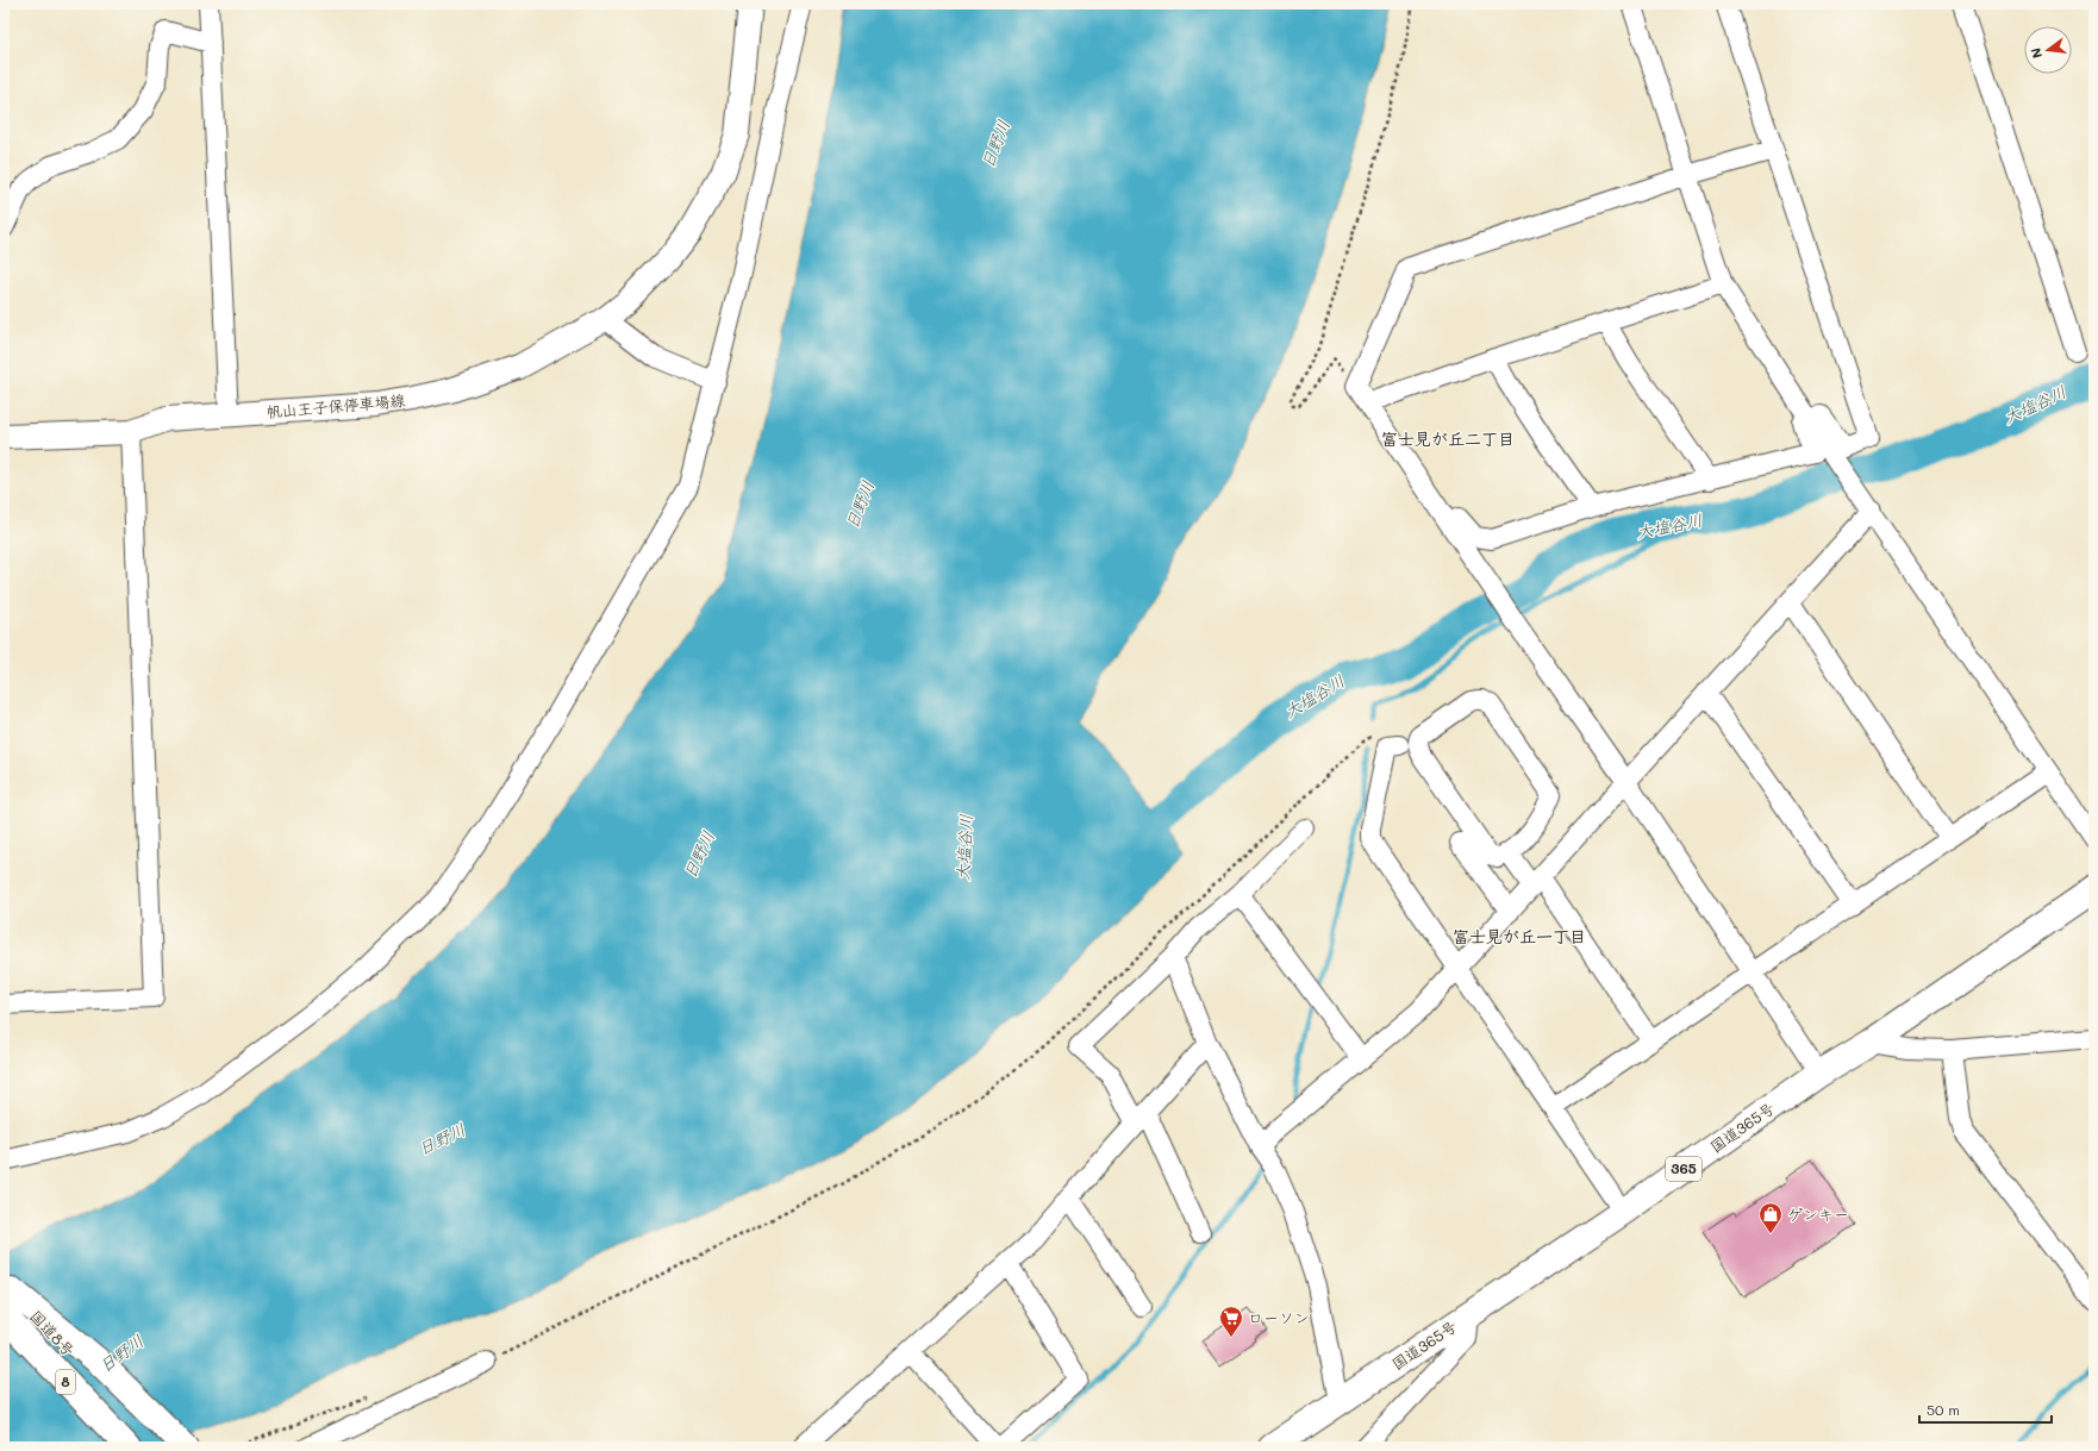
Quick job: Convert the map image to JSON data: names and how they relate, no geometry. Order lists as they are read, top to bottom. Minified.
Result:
{"streets":{"highway":["国道365号","365","国道8号","8"],"main road":["帆山王子保停車場線"]},"crossings":[["国道8号","8"]],"districts":["富士見が丘二丁目","富士見が丘一丁目"],"water":["日野川","大塩谷川"],"places":{"shop":["ゲンキー"],"supermarket":["ローソン"]},"scale_bar":"50 m","north":"left"}
